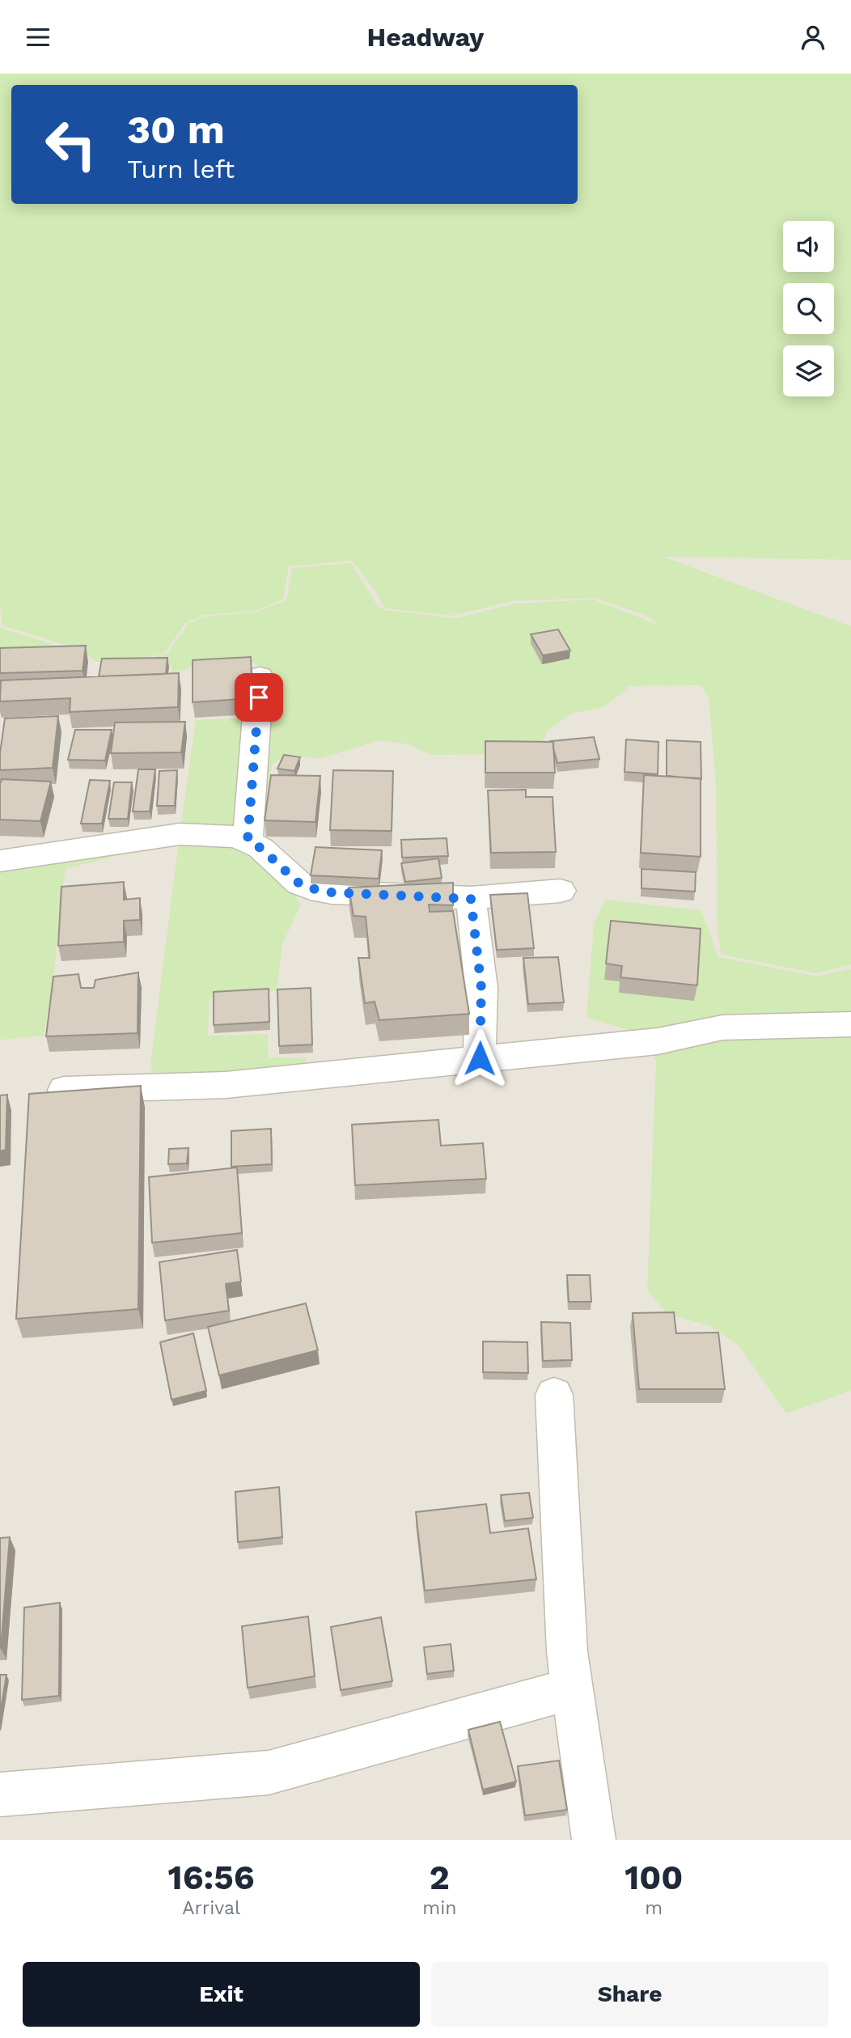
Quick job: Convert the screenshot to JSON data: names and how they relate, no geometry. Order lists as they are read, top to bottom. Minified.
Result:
{"page":{"header":"Headway","turn":["30 m","Turn left"],"eta":["16:56","Arrival","2","min","100","m"],"buttons":["Exit","Share"]}}
